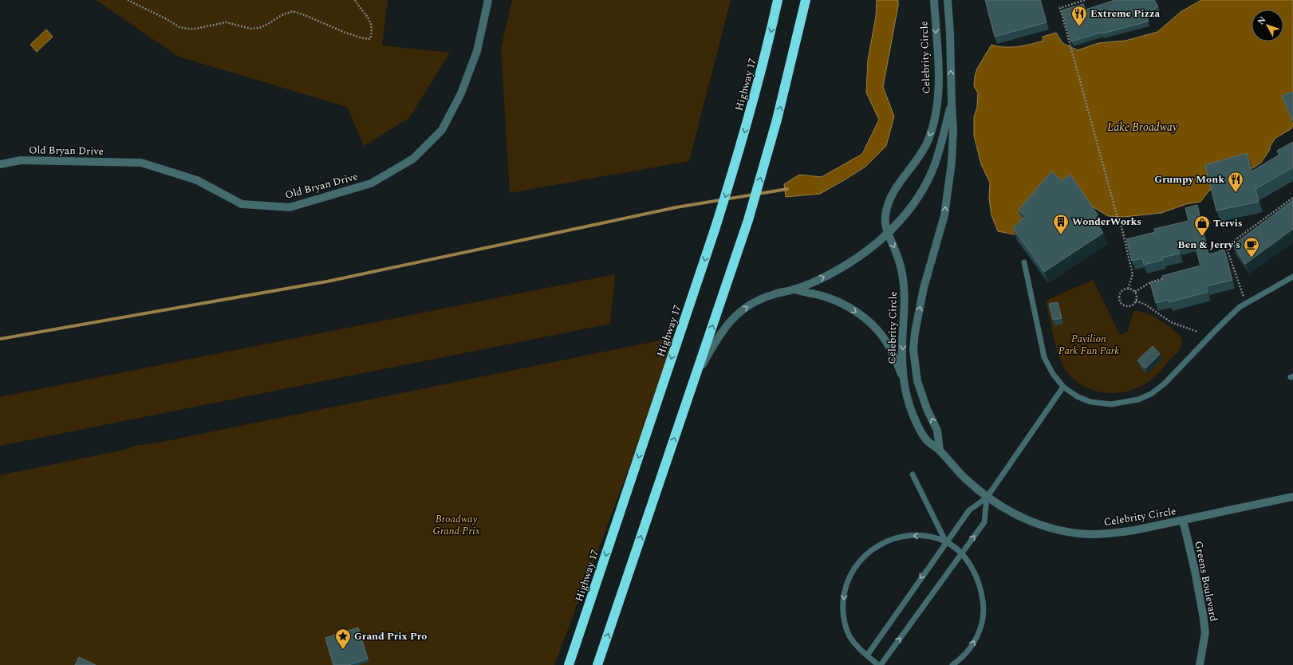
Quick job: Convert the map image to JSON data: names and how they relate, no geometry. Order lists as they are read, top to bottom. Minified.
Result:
{"streets":{"highway":["Highway 17"],"street":["Celebrity Circle","Old Bryan Drive","Greens Boulevard"]},"crossings":[["Celebrity Circle","Greens Boulevard"]],"water":["Lake Broadway"],"parks":["Pavilion Park Fun Park","Broadway Grand Prix"],"places":{"restaurant":["Extreme Pizza","Grumpy Monk"],"building":["WonderWorks"],"shop":["Tervis"],"cafe":["Ben & Jerry's"],"place":["Grand Prix Pro"]},"north":"top left"}
